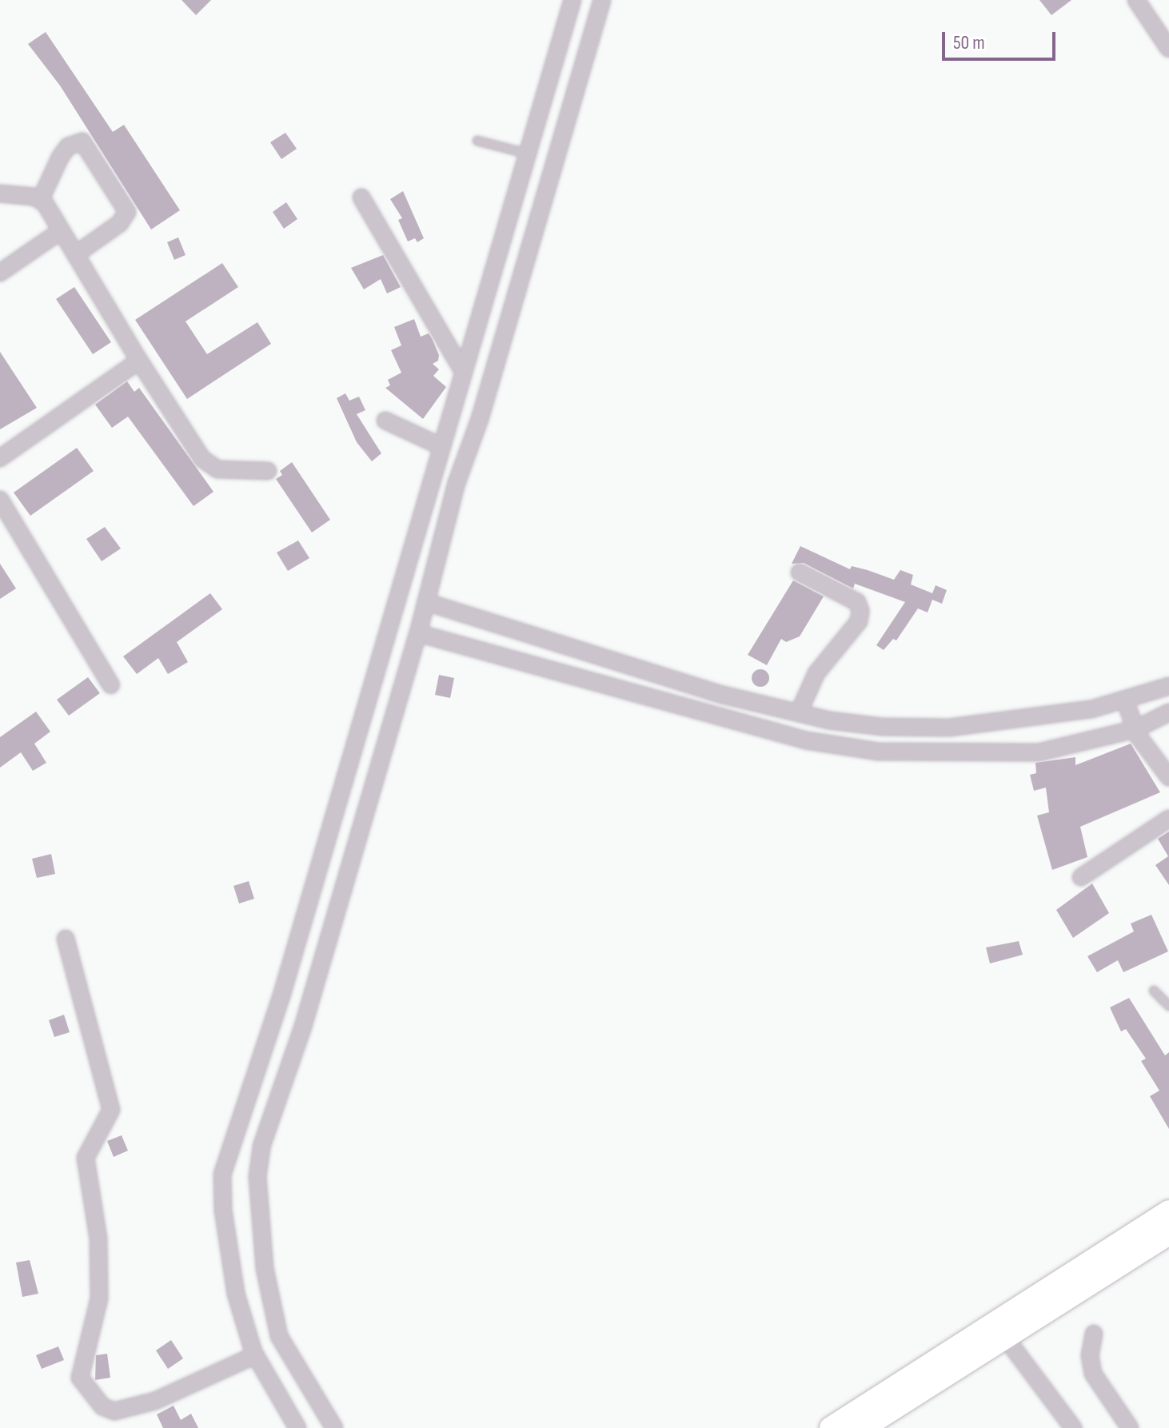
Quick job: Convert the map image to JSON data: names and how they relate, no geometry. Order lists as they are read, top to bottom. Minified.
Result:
{"scale_bar":"50 m"}
